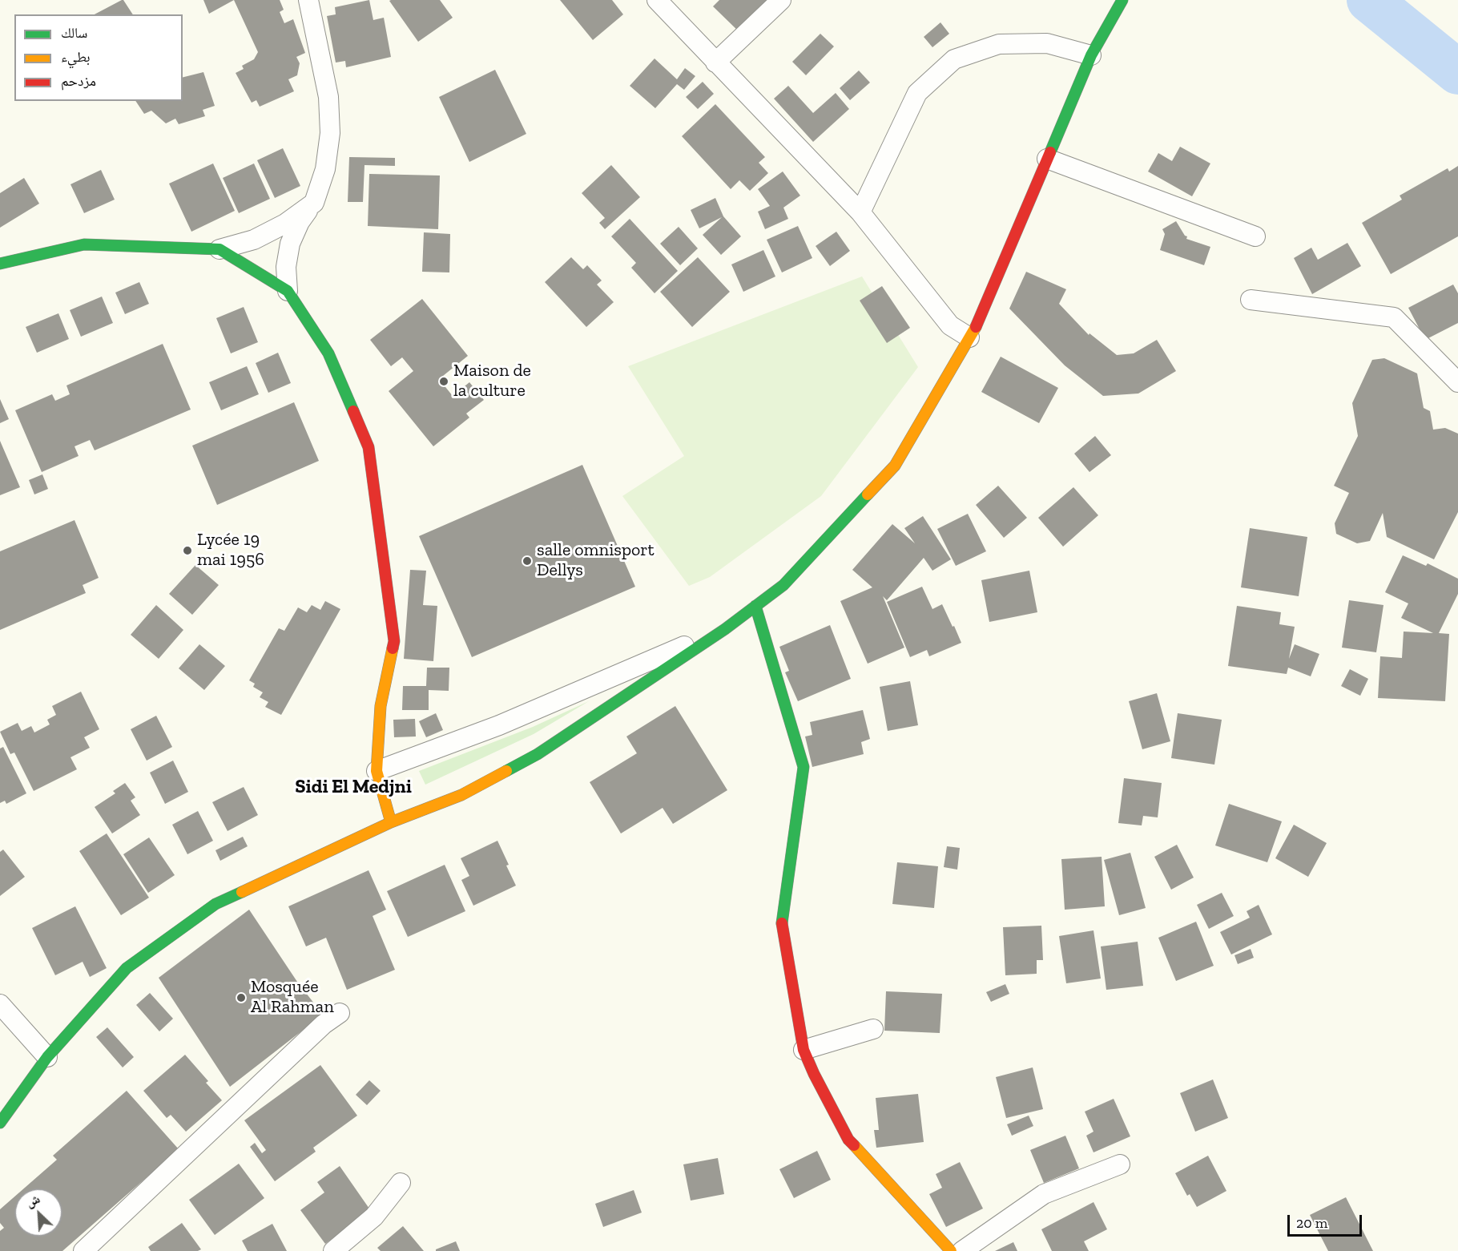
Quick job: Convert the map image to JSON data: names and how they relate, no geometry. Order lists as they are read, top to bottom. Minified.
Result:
{"districts":["Sidi El Medjni"],"places":["Maison de la culture","Lycée 19 mai 1956","salle omnisport Dellys","Mosquée Al Rahman"],"legend":["سالك","بطيء","مزدحم"],"scale_bar":"20 m","north":"top left"}
